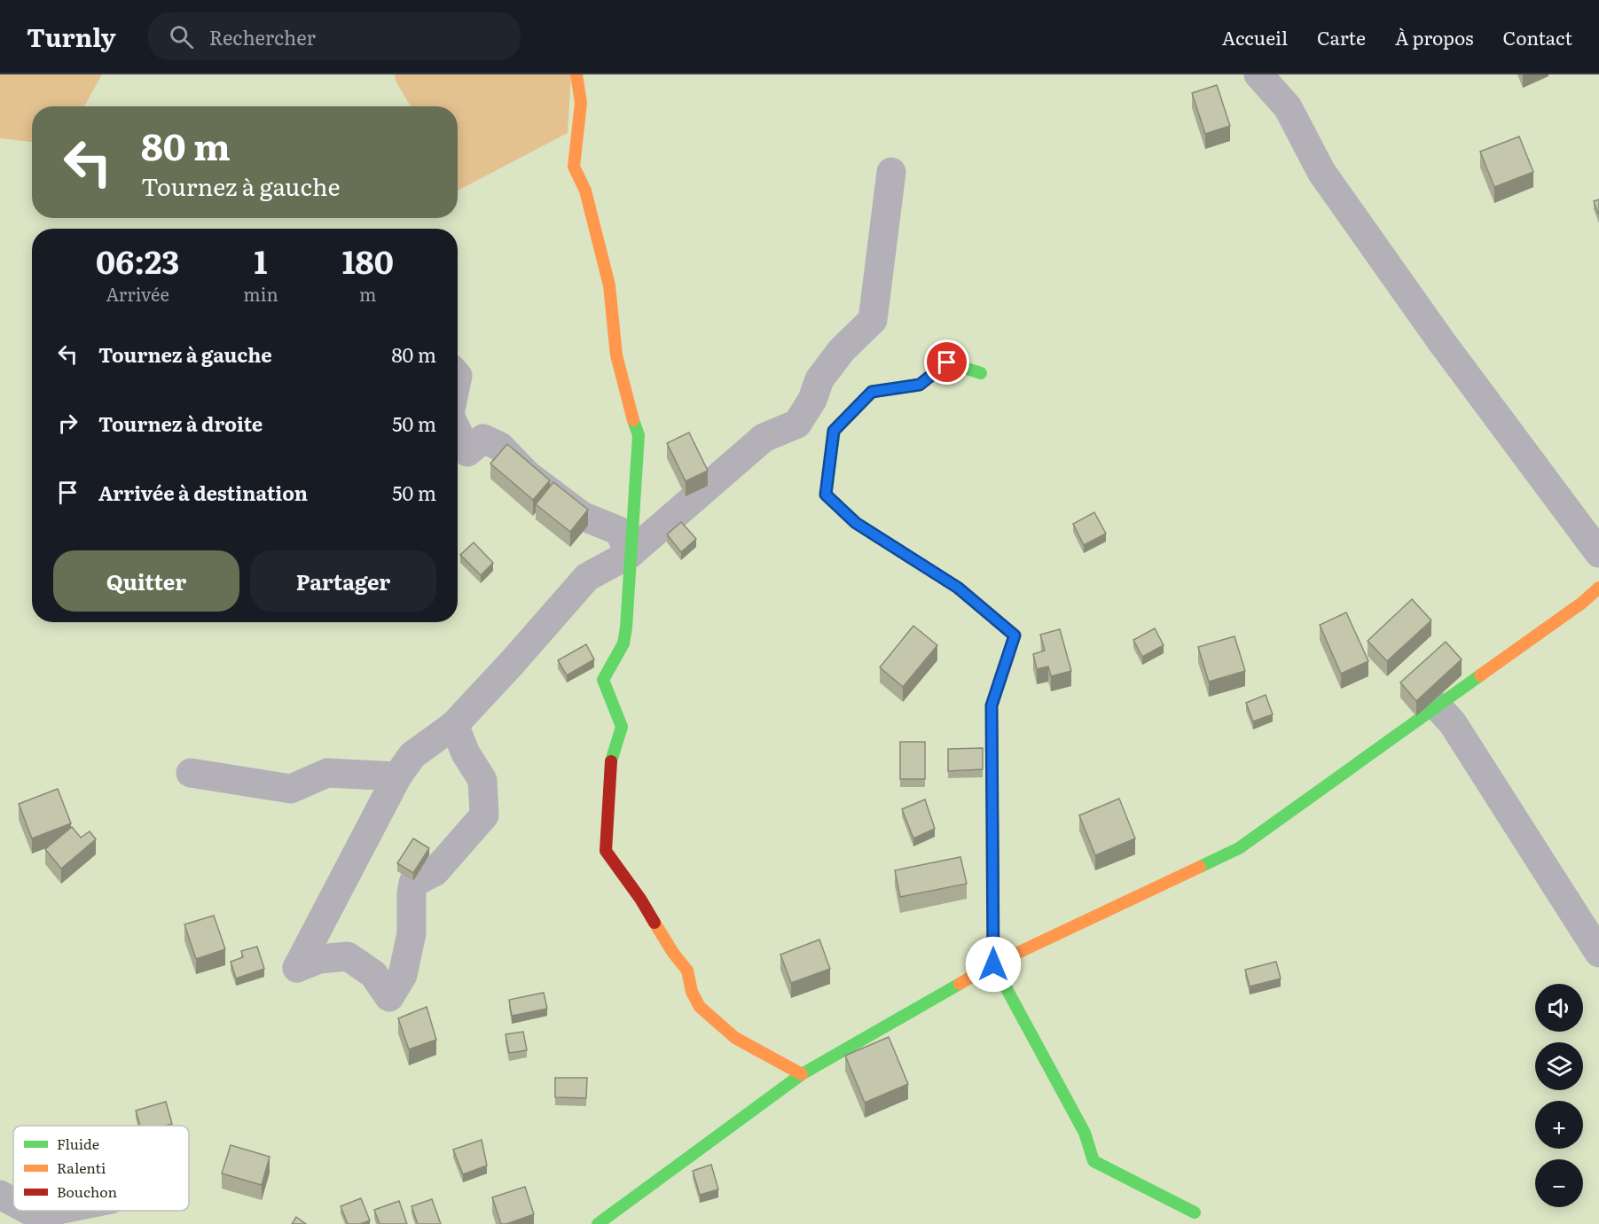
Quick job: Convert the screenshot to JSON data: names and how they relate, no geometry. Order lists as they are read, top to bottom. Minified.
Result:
{"legend":["Fluide","Ralenti","Bouchon"],"page":{"header":"Turnly","search":"Rechercher","nav":["Accueil","Carte","À propos","Contact"],"turn":["80 m","Tournez à gauche"],"eta":["06:23","Arrivée","1","min","180","m"],"list":[{"name":"Tournez à gauche","value":"80 m"},{"name":"Tournez à droite","value":"50 m"},{"name":"Arrivée à destination","value":"50 m"}],"buttons":["Quitter","Partager"],"map_buttons":["+","−"]}}
